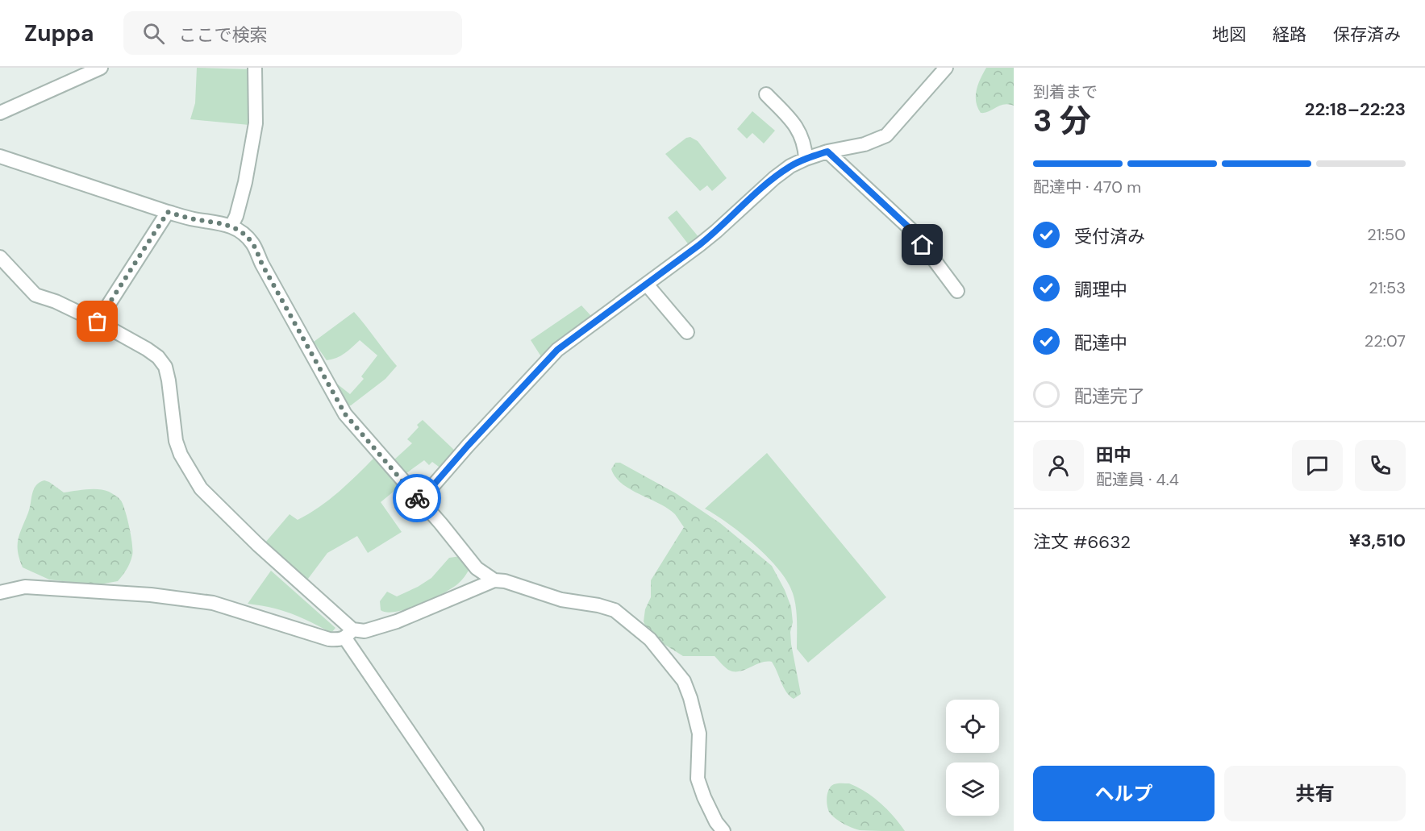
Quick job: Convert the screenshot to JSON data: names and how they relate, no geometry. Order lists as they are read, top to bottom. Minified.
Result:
{"page":{"header":"Zuppa","search":"ここで検索","nav":["地図","経路","保存済み"],"heading":["3 分","到着まで","22:18–22:23"],"panel":["田中","配達員 · 4.4","注文 #6632","¥3,510"],"bar":"配達中 · 470 m","list":[["受付済み","21:50"],["調理中","21:53"],["配達中","22:07"],"配達完了"],"buttons":["ヘルプ","共有"]}}
